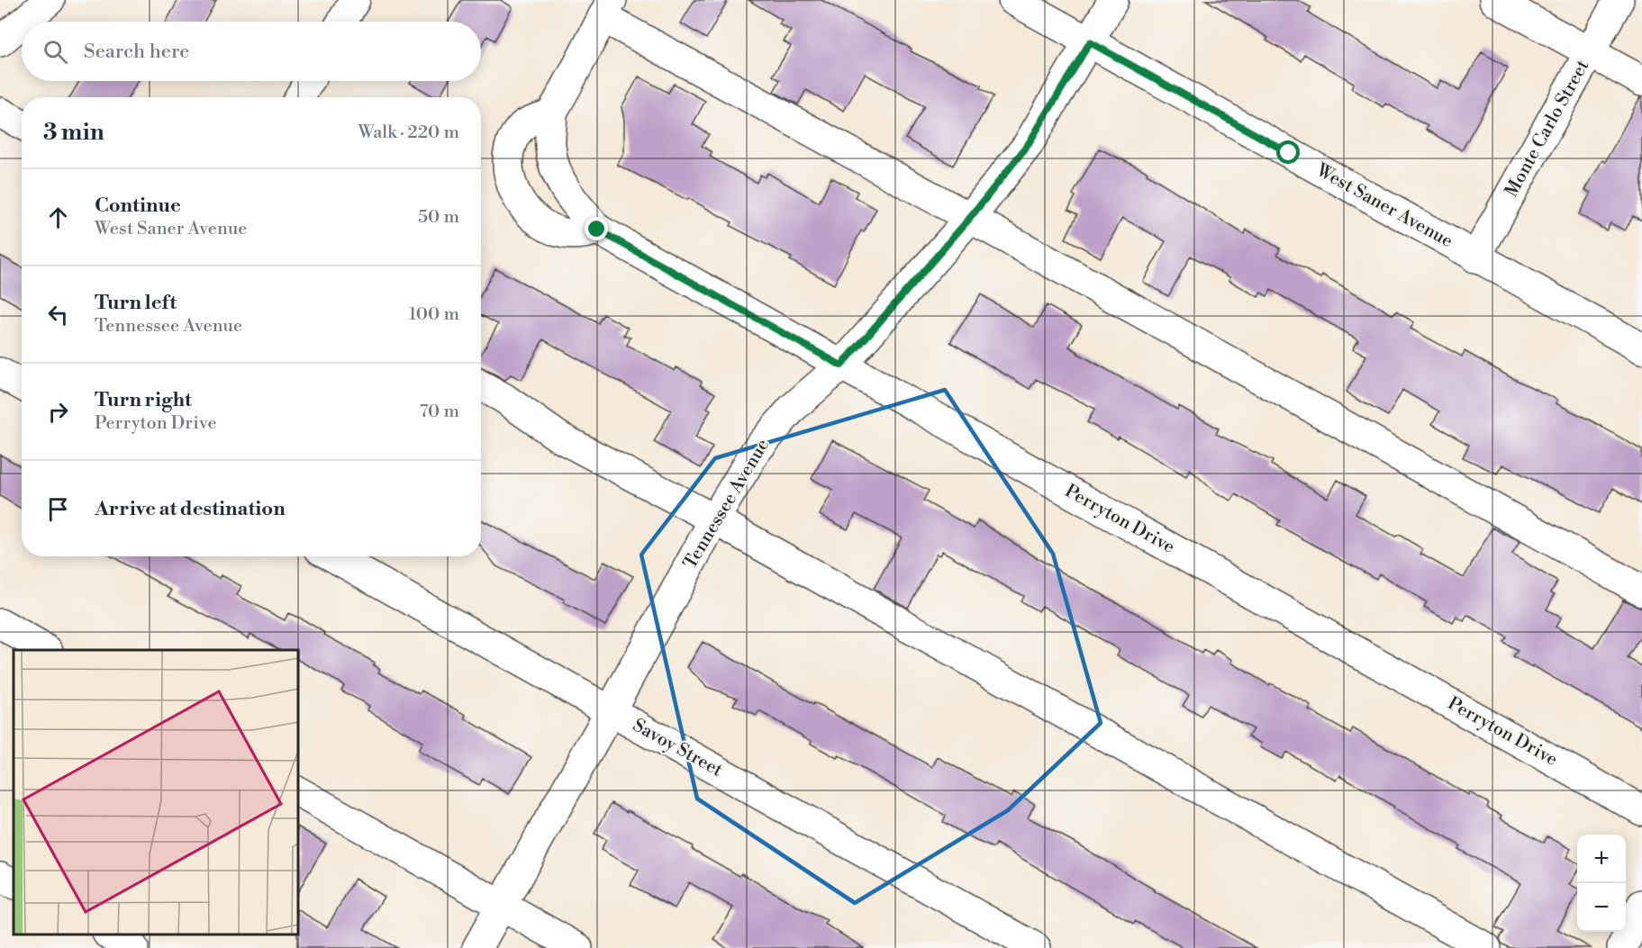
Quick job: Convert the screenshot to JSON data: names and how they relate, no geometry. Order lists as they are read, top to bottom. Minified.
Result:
{"streets":{"street":["Monte Carlo Street","West Saner Avenue","Tennessee Avenue","Perryton Drive","Savoy Street"]},"crossings":[["Monte Carlo Street","West Saner Avenue"],["West Saner Avenue","Tennessee Avenue"],["Tennessee Avenue","Perryton Drive"],["Tennessee Avenue","Savoy Street"]],"page":{"search":"Search here","heading":["3 min","Walk · 220 m"],"list":[["Continue","West Saner Avenue","50 m"],["Turn left","Tennessee Avenue","100 m"],["Turn right","Perryton Drive","70 m"],"Arrive at destination"],"map_buttons":["+","−"]}}
